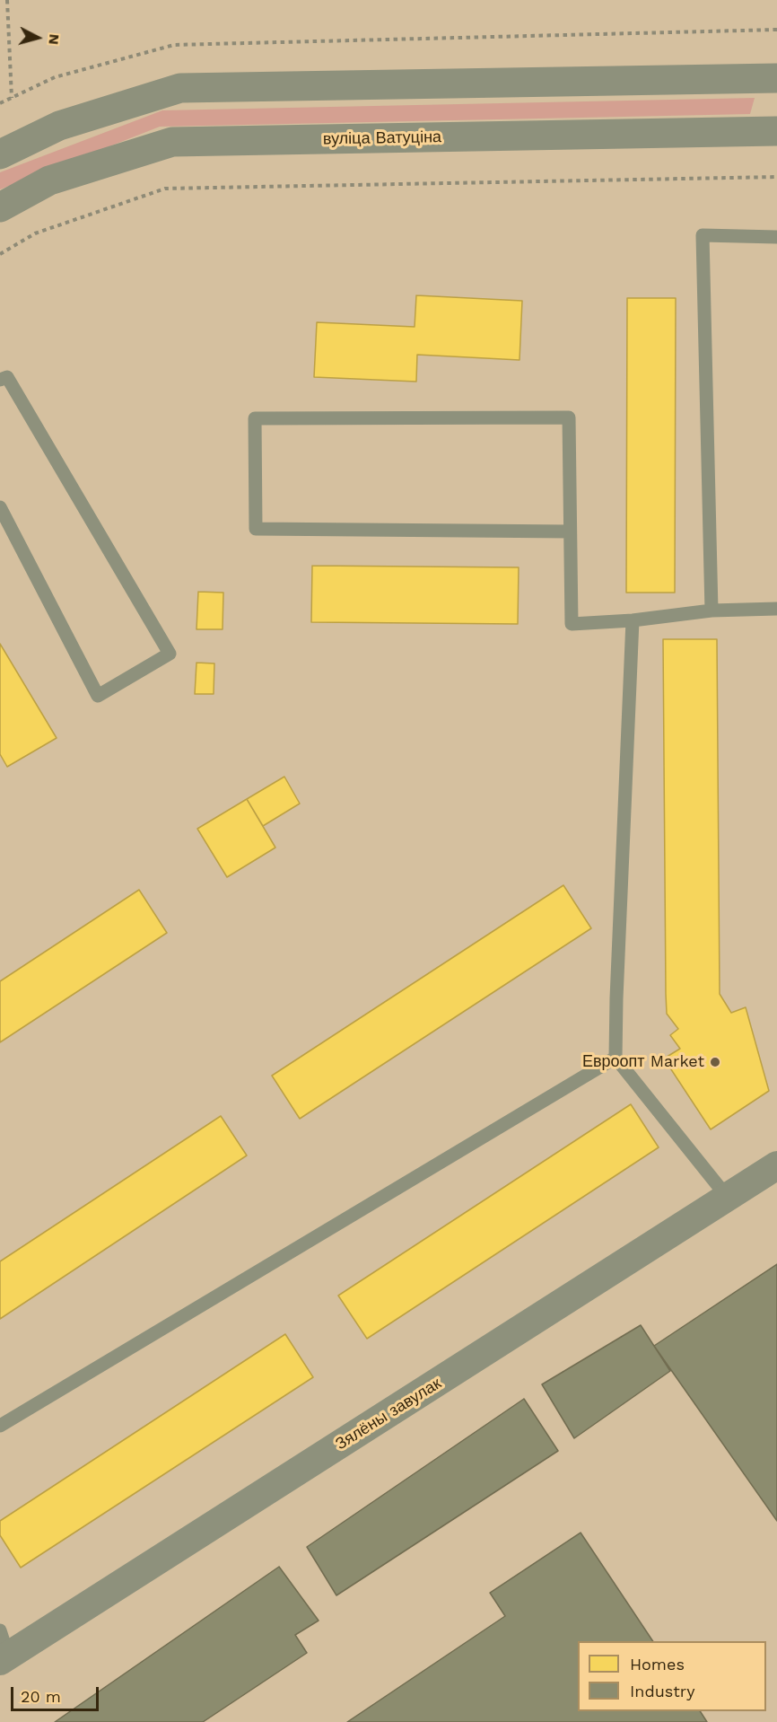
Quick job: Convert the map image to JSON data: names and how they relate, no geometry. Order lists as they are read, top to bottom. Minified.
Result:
{"streets":{"street":["вуліца Ватуціна","Зялёны завулак"]},"places":["Евроопт Market"],"legend":["Homes","Industry"],"scale_bar":"20 m","north":"right"}
